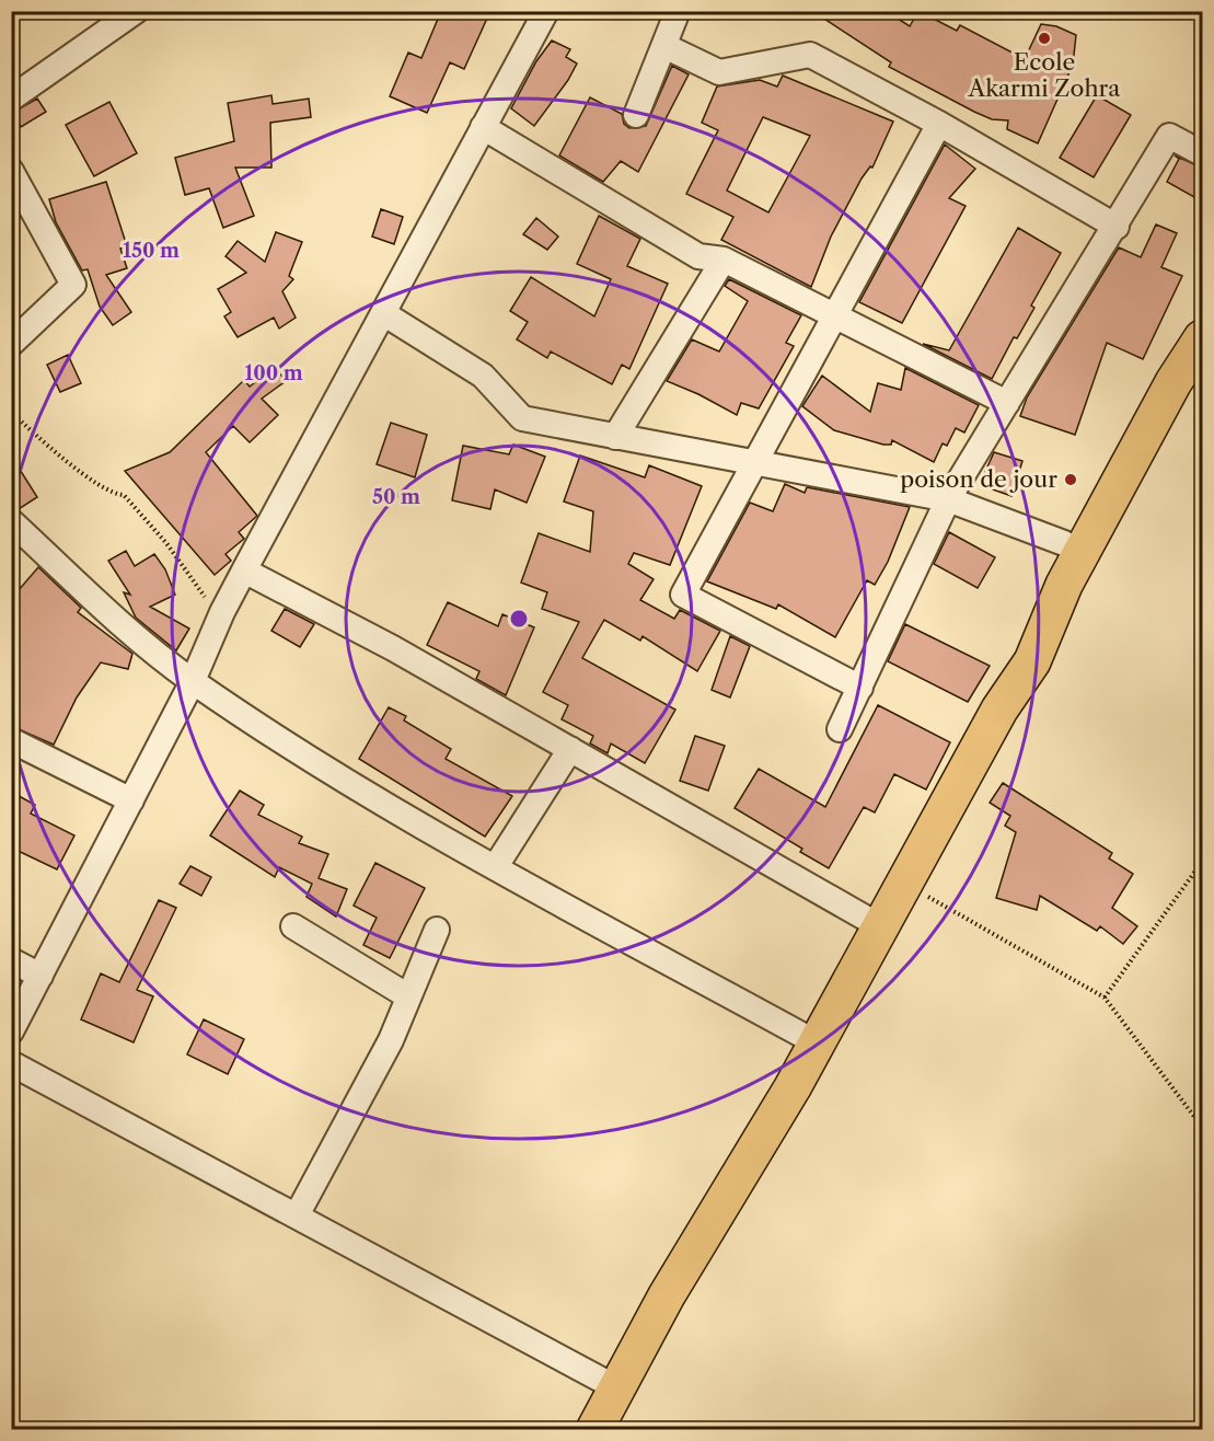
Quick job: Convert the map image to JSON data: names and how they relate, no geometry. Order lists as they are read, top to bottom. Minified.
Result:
{"places":["Ecole Akarmi Zohra","poison de jour"],"rings":["150 m","100 m","50 m"]}
